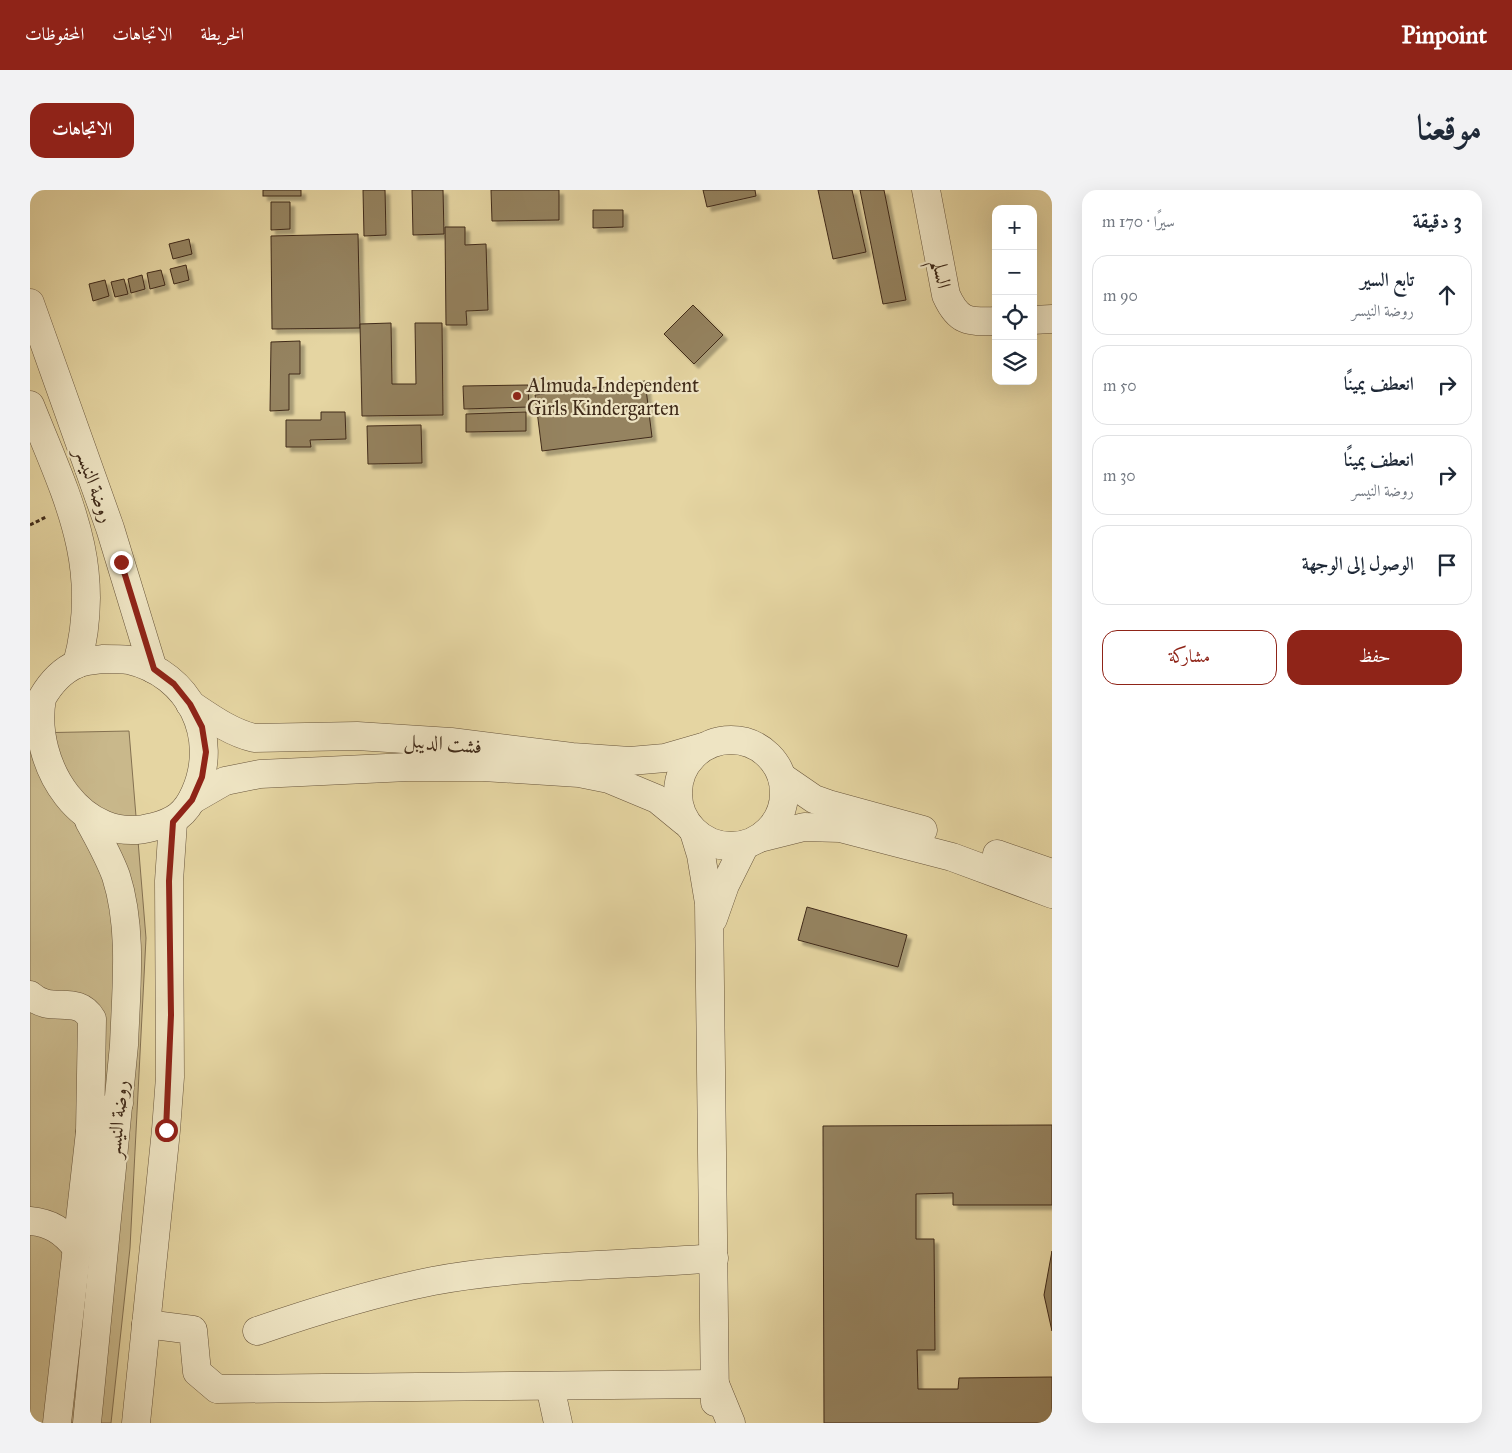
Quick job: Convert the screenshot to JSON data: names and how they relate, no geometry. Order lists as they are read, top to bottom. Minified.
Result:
{"streets":{"street":["السلم","روضة النيسر","فشت الديبل"]},"crossings":[["روضة النيسر","فشت الديبل"]],"places":["Almuda Independent Girls Kindergarten"],"page":{"header":"Pinpoint","nav":["الخريطة","الاتجاهات","المحفوظات"],"title":"موقعنا","buttons":["الاتجاهات",["حفظ","مشاركة"]],"heading":["3 دقيقة","سيرًا · 170 m"],"map_buttons":["+","−"],"list":[["تابع السير","روضة النيسر","90 m"],["انعطف يمينًا","50 m"],["انعطف يمينًا","روضة النيسر","30 m"],"الوصول إلى الوجهة"]}}
